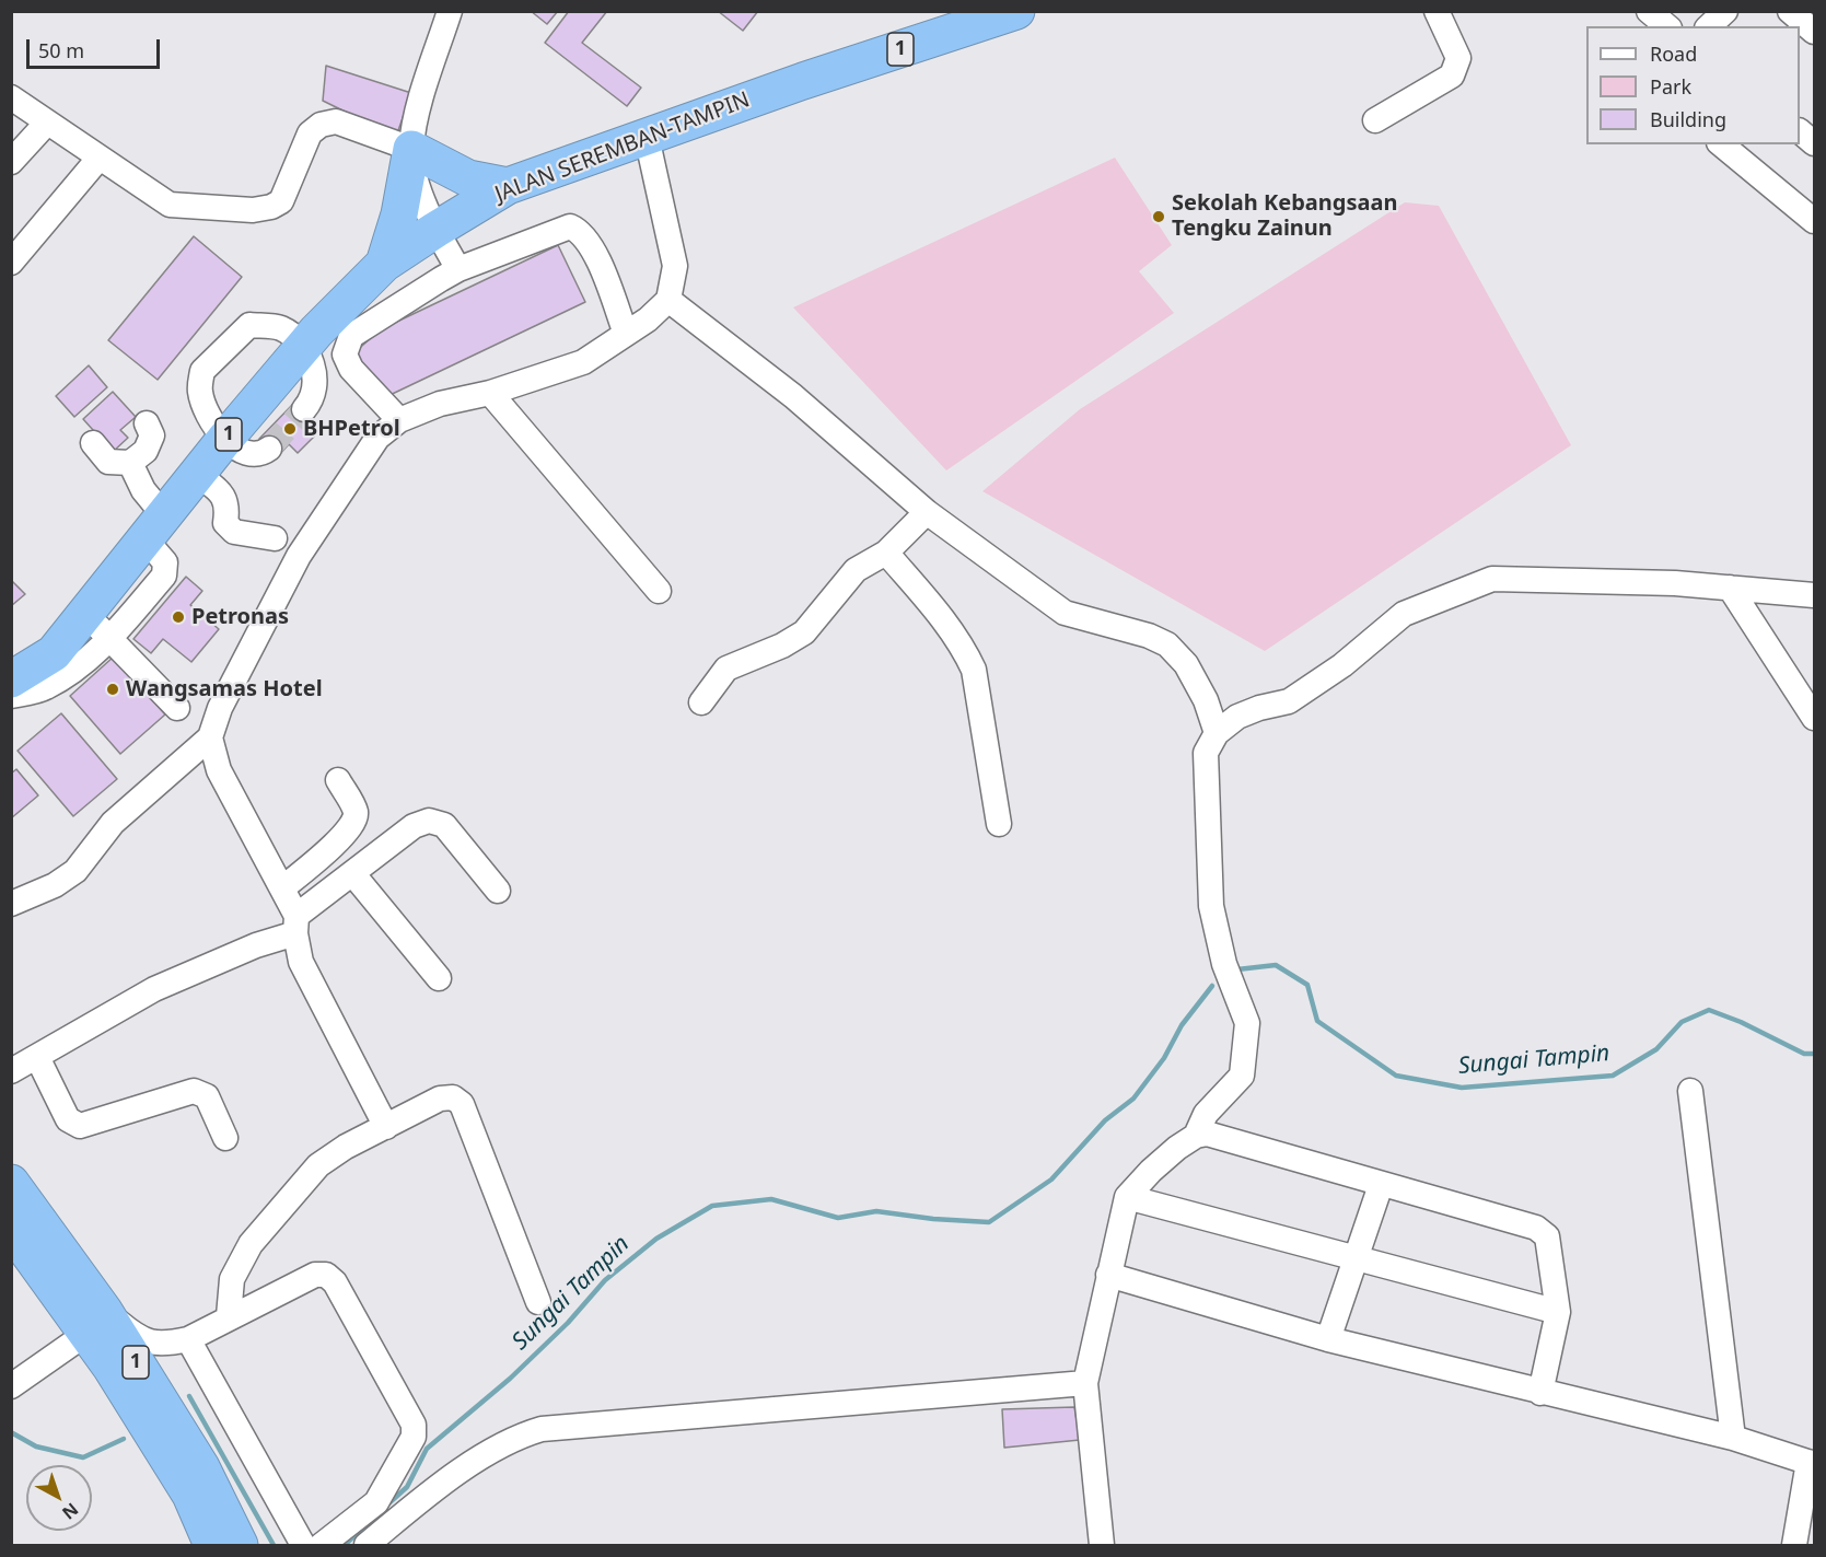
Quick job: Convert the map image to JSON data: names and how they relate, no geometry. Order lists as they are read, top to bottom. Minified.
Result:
{"streets":{"highway":["1","JALAN SEREMBAN-TAMPIN"]},"crossings":[["1","JALAN SEREMBAN-TAMPIN"]],"water":["Sungai Tampin"],"places":["Sekolah Kebangsaan Tengku Zainun","BHPetrol","Petronas","Wangsamas Hotel"],"legend":["Road","Park","Building"],"scale_bar":"50 m","north":"bottom right"}
